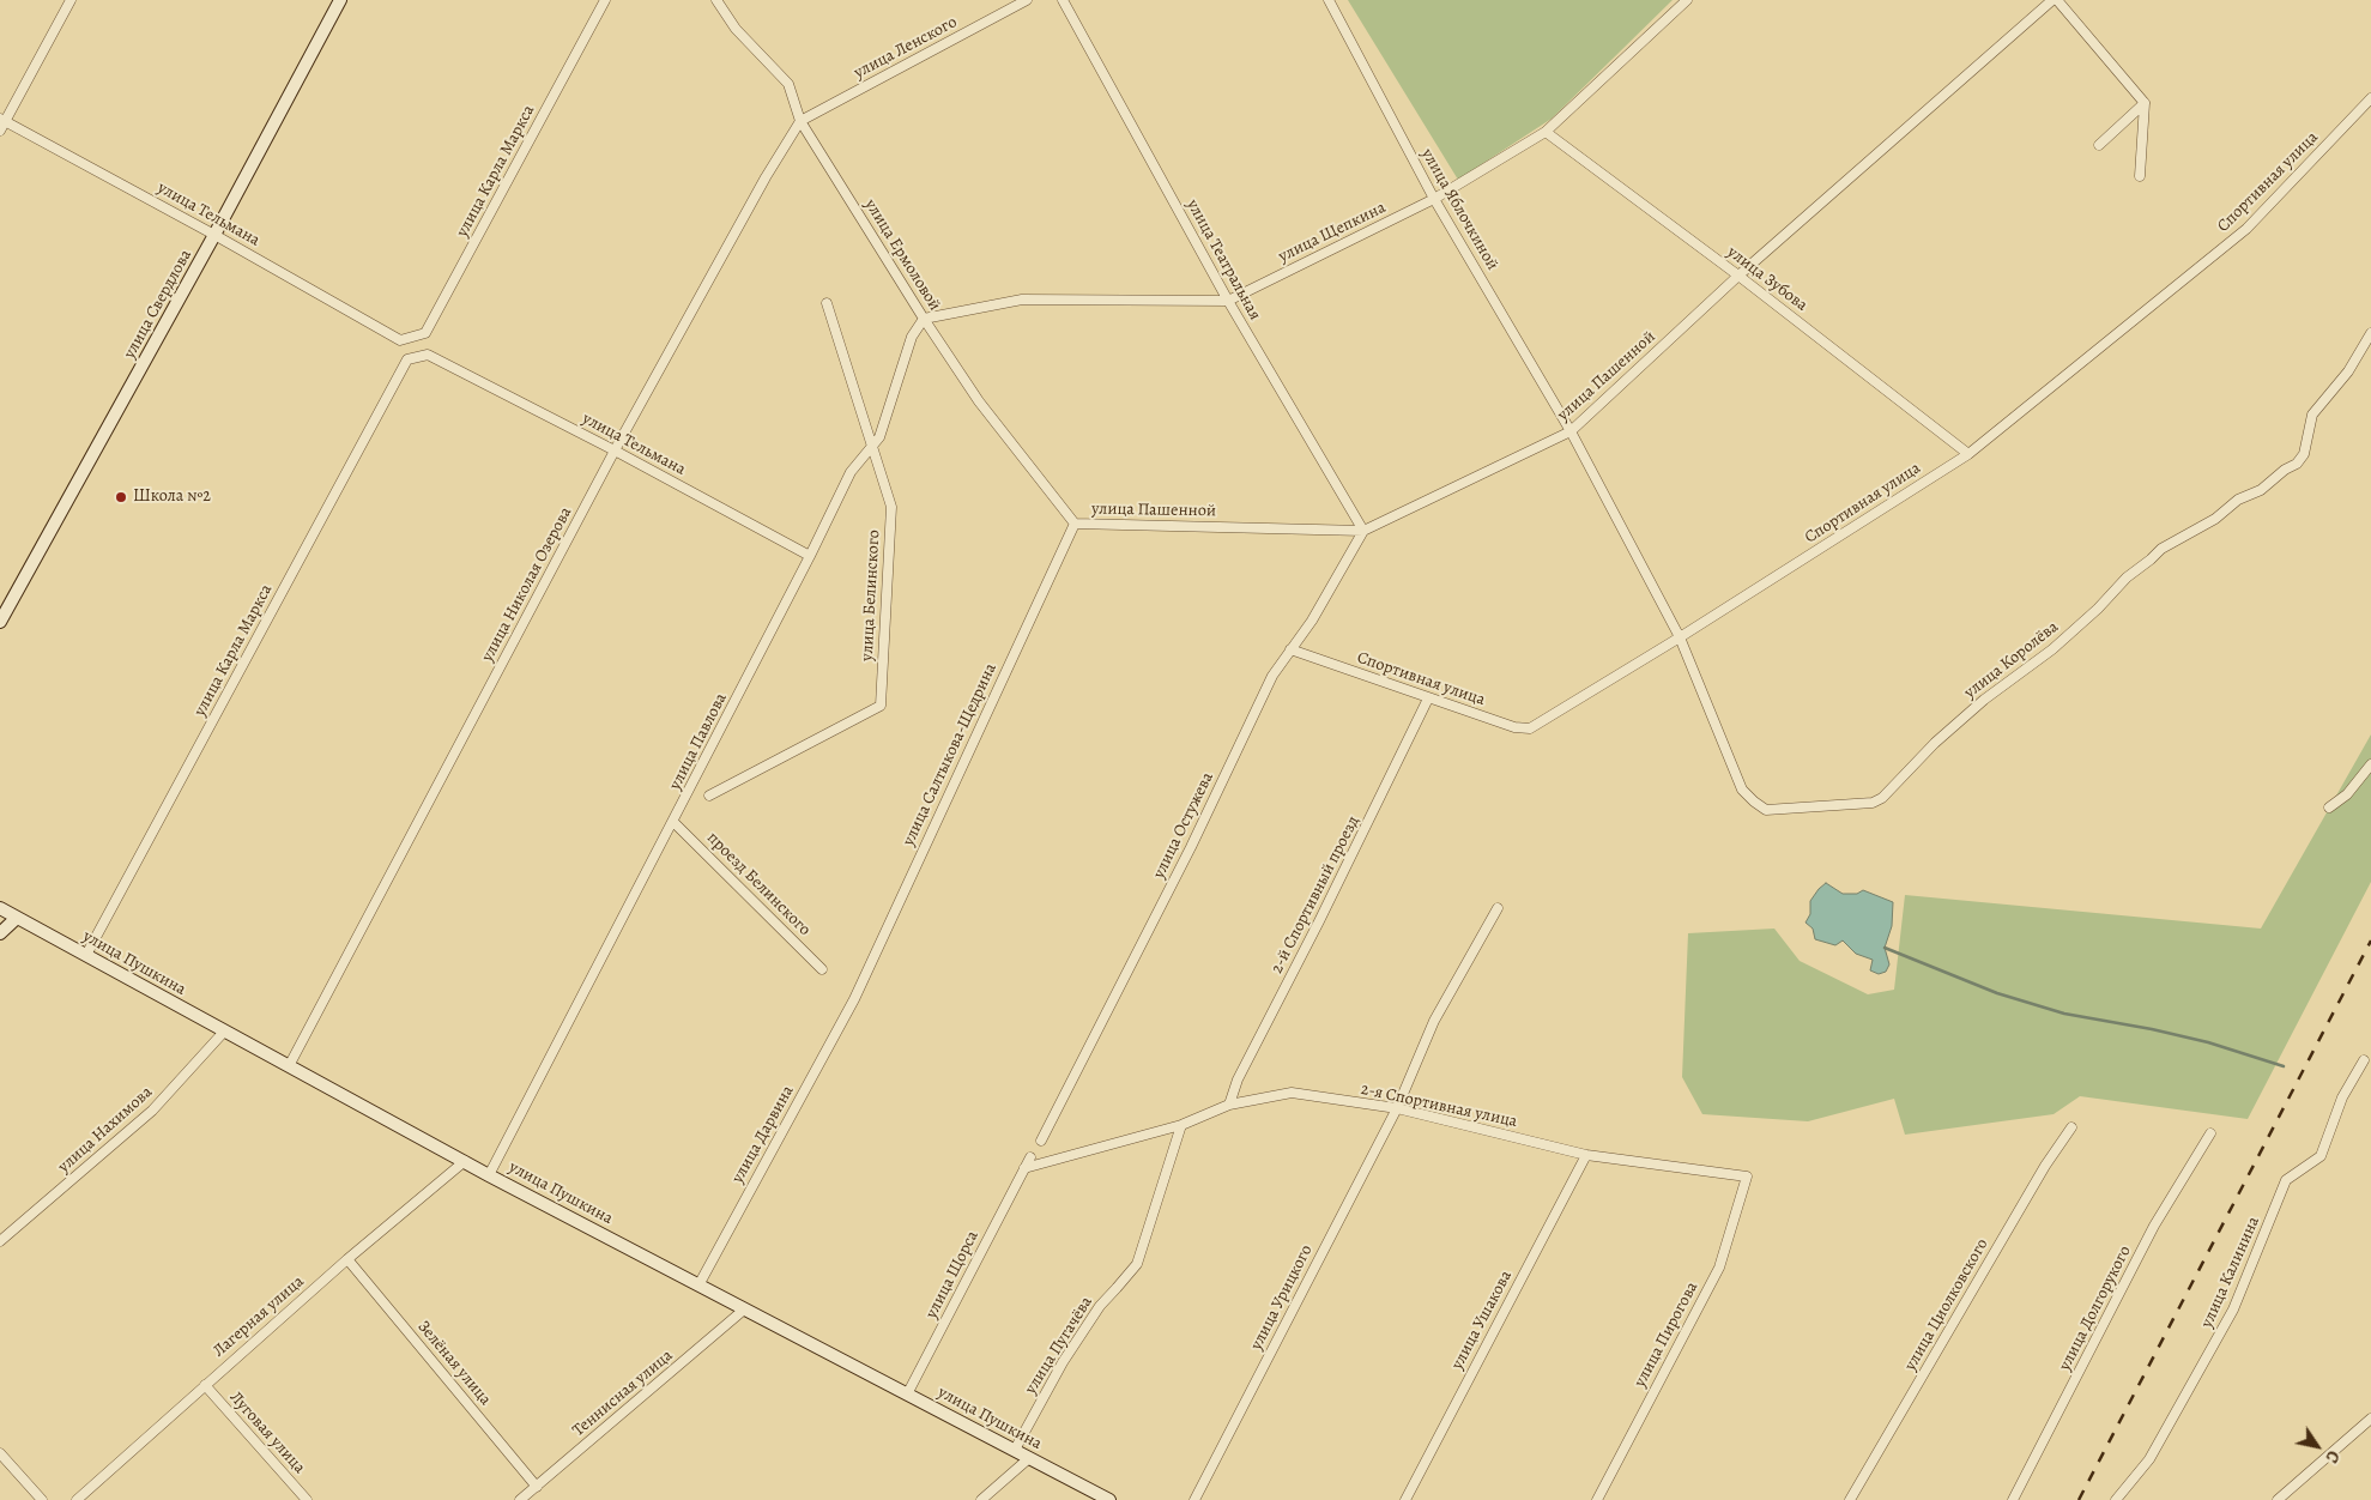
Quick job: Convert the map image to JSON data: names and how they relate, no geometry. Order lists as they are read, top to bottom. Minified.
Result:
{"streets":{"main road":["улица Свердлова","улица Пушкина"],"street":["улица Ленского","улица Карла Маркса","Спортивная улица","улица Яблочкиной","улица Тельмана","улица Щепкина","улица Ермоловой","улица Театральная","улица Зубова","улица Пашенной","улица Николая Озерова","улица Белинского","улица Королёва","улица Павлова","улица Салтыкова-Щедрина","улица Остужева","проезд Белинского","2-й Спортивный проезд","2-я Спортивная улица","улица Нахимова","улица Дарвина","улица Калинина","улица Щорса","улица Урицкого","улица Циолковского","улица Долгорукого","Лагерная улица","улица Ушакова","улица Пирогова","улица Пугачёва","Зелёная улица","Теннисная улица","Луговая улица"]},"crossings":[["улица Ленского","улица Ермоловой"],["улица Ленского","улица Николая Озерова"],["улица Карла Маркса","улица Тельмана"],["улица Карла Маркса","улица Пушкина"],["Спортивная улица","улица Яблочкиной"],["Спортивная улица","улица Зубова"],["Спортивная улица","улица Королёва"],["Спортивная улица","улица Остужева"],["Спортивная улица","2-й Спортивный проезд"],["улица Яблочкиной","улица Щепкина"],["улица Яблочкиной","улица Пашенной"],["улица Яблочкиной","улица Королёва"],["улица Тельмана","улица Свердлова"],["улица Тельмана","улица Николая Озерова"],["улица Тельмана","улица Павлова"],["улица Щепкина","улица Ермоловой"],["улица Щепкина","улица Театральная"],["улица Щепкина","улица Зубова"],["улица Щепкина","улица Павлова"],["улица Ермоловой","улица Пашенной"],["улица Ермоловой","улица Николая Озерова"],["улица Ермоловой","улица Павлова"],["улица Ермоловой","улица Салтыкова-Щедрина"],["улица Театральная","улица Пашенной"],["улица Театральная","улица Остужева"],["улица Зубова","улица Пашенной"],["улица Пашенной","улица Салтыкова-Щедрина"],["улица Пашенной","улица Остужева"],["улица Николая Озерова","улица Пушкина"],["улица Белинского","улица Павлова"],["улица Павлова","проезд Белинского"],["улица Павлова","улица Пушкина"],["улица Салтыкова-Щедрина","улица Дарвина"],["2-й Спортивный проезд","2-я Спортивная улица"],["улица Пушкина","улица Нахимова"],["улица Пушкина","улица Дарвина"],["улица Пушкина","улица Щорса"],["улица Пушкина","Лагерная улица"],["улица Пушкина","улица Пугачёва"],["улица Пушкина","Теннисная улица"],["2-я Спортивная улица","улица Щорса"],["2-я Спортивная улица","улица Урицкого"],["2-я Спортивная улица","улица Ушакова"],["2-я Спортивная улица","улица Пирогова"],["2-я Спортивная улица","улица Пугачёва"],["Лагерная улица","Зелёная улица"],["Лагерная улица","Луговая улица"],["Зелёная улица","Теннисная улица"]],"places":["Школа №2"],"north":"bottom right"}
